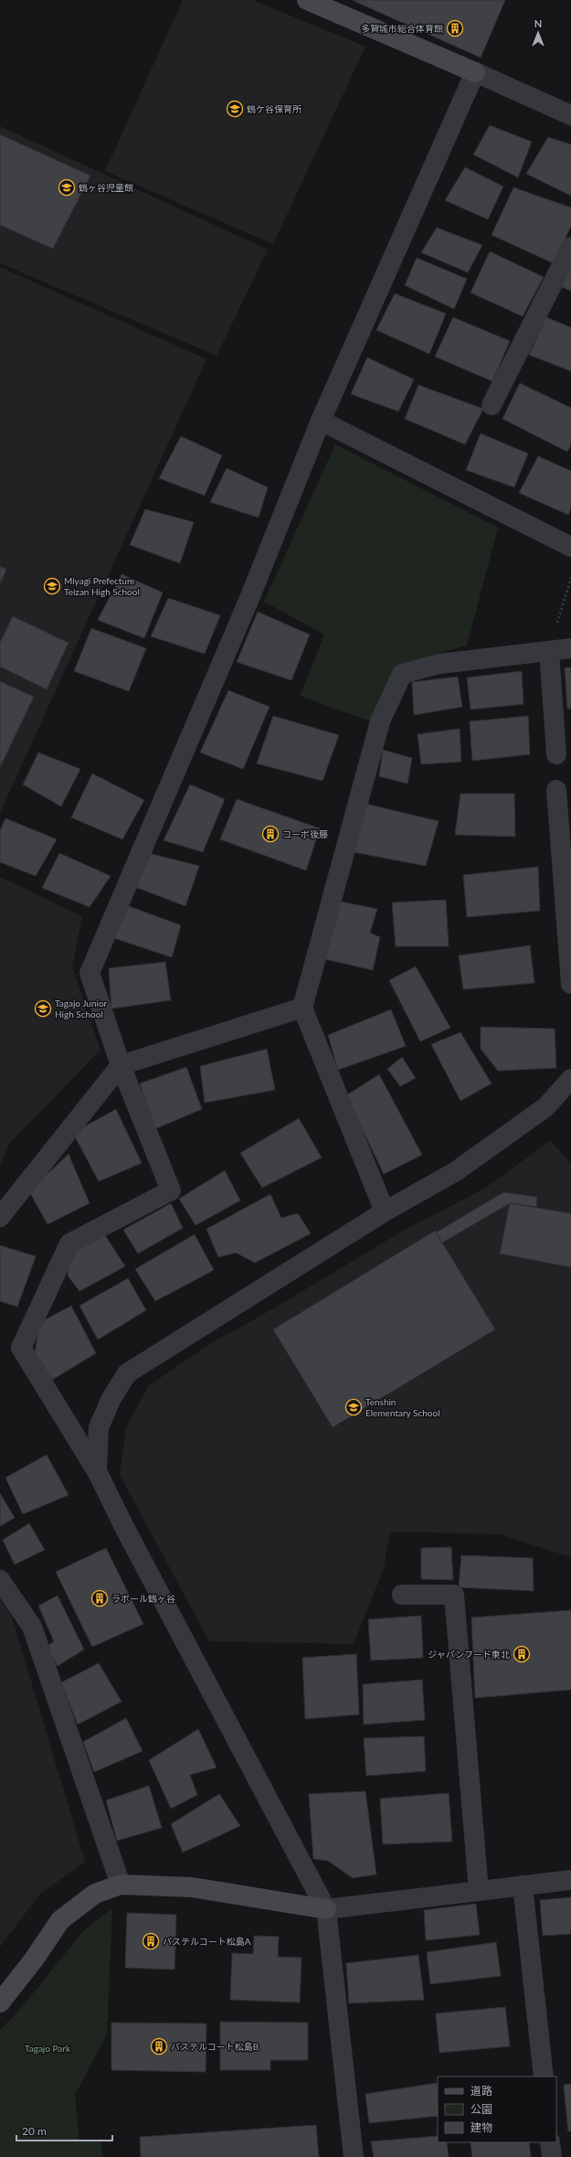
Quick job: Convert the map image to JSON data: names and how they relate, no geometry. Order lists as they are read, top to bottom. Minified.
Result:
{"parks":["Tagajo Park"],"places":{"building":["多賀城市総合体育館","コーポ後藤","ラポール鶴ヶ谷","ジャパンフード東北","パステルコート松島A","パステルコート松島B"],"school or university":["鶴ケ谷保育所","鶴ヶ谷児童館","Miyagi Prefecture Teizan High School","Tagajo Junior High School","Tenshin Elementary School"]},"legend":["道路","公園","建物"],"scale_bar":"20 m","north":"top"}
